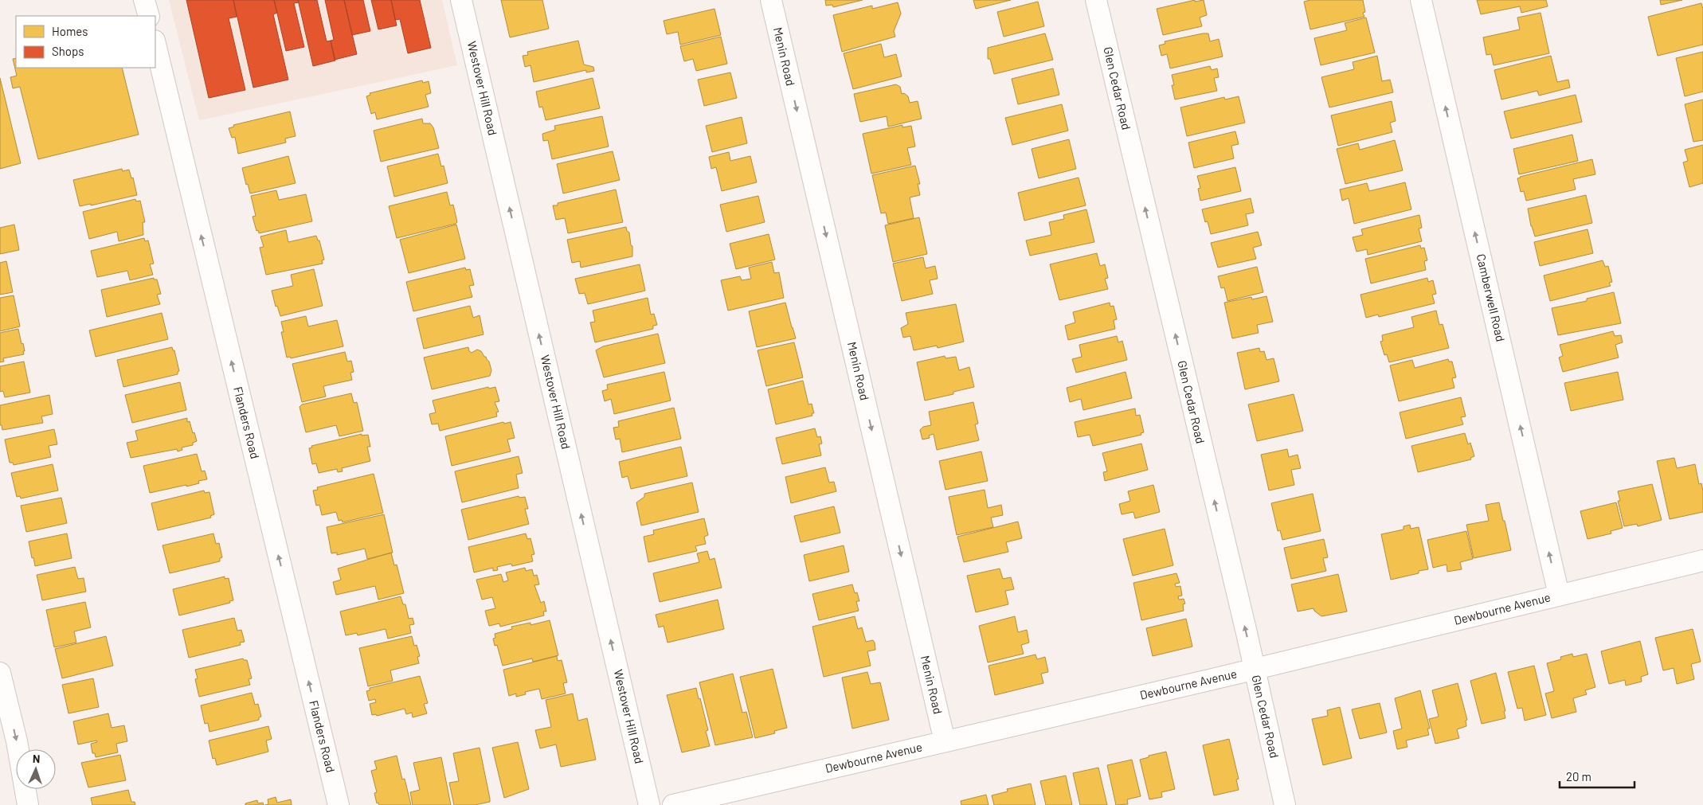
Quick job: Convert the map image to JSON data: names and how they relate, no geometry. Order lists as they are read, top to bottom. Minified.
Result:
{"streets":{"street":["Menin Road","Westover Hill Road","Glen Cedar Road","Camberwell Road","Flanders Road","Dewbourne Avenue"]},"crossings":[["Menin Road","Dewbourne Avenue"],["Glen Cedar Road","Dewbourne Avenue"],["Camberwell Road","Dewbourne Avenue"]],"one_way":["Menin Road","Westover Hill Road","Glen Cedar Road","Camberwell Road","Flanders Road"],"legend":["Homes","Shops"],"scale_bar":"20 m","north":"top"}
